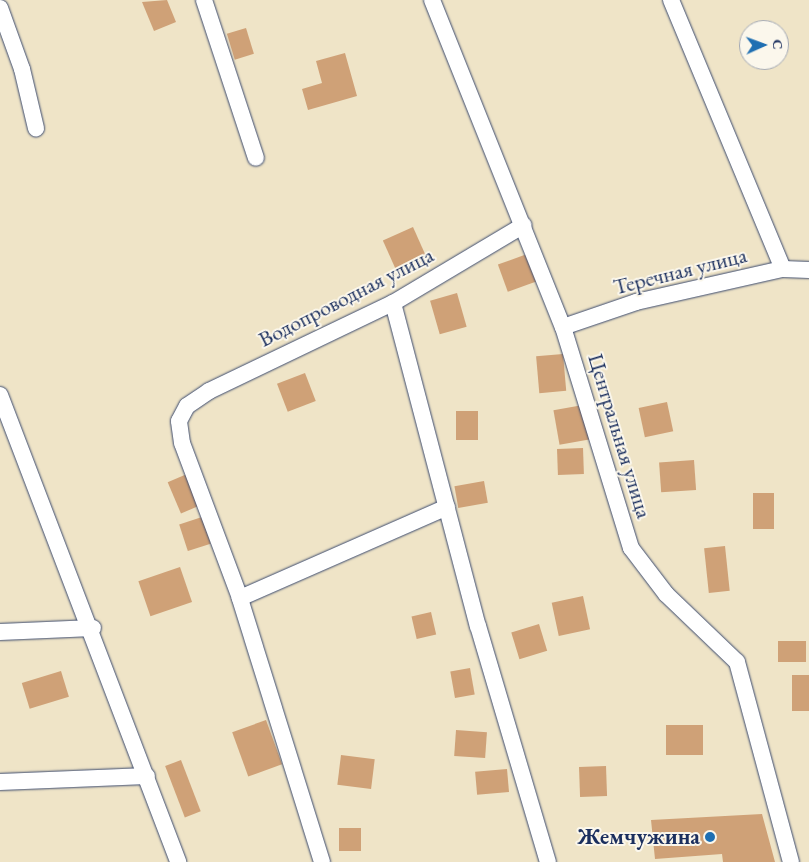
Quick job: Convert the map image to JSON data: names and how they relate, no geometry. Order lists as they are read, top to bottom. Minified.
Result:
{"streets":{"street":["Теречная улица","Водопроводная улица","Центральная улица"]},"crossings":[["Теречная улица","Центральная улица"],["Водопроводная улица","Центральная улица"]],"places":["Жемчужина"],"north":"right"}
